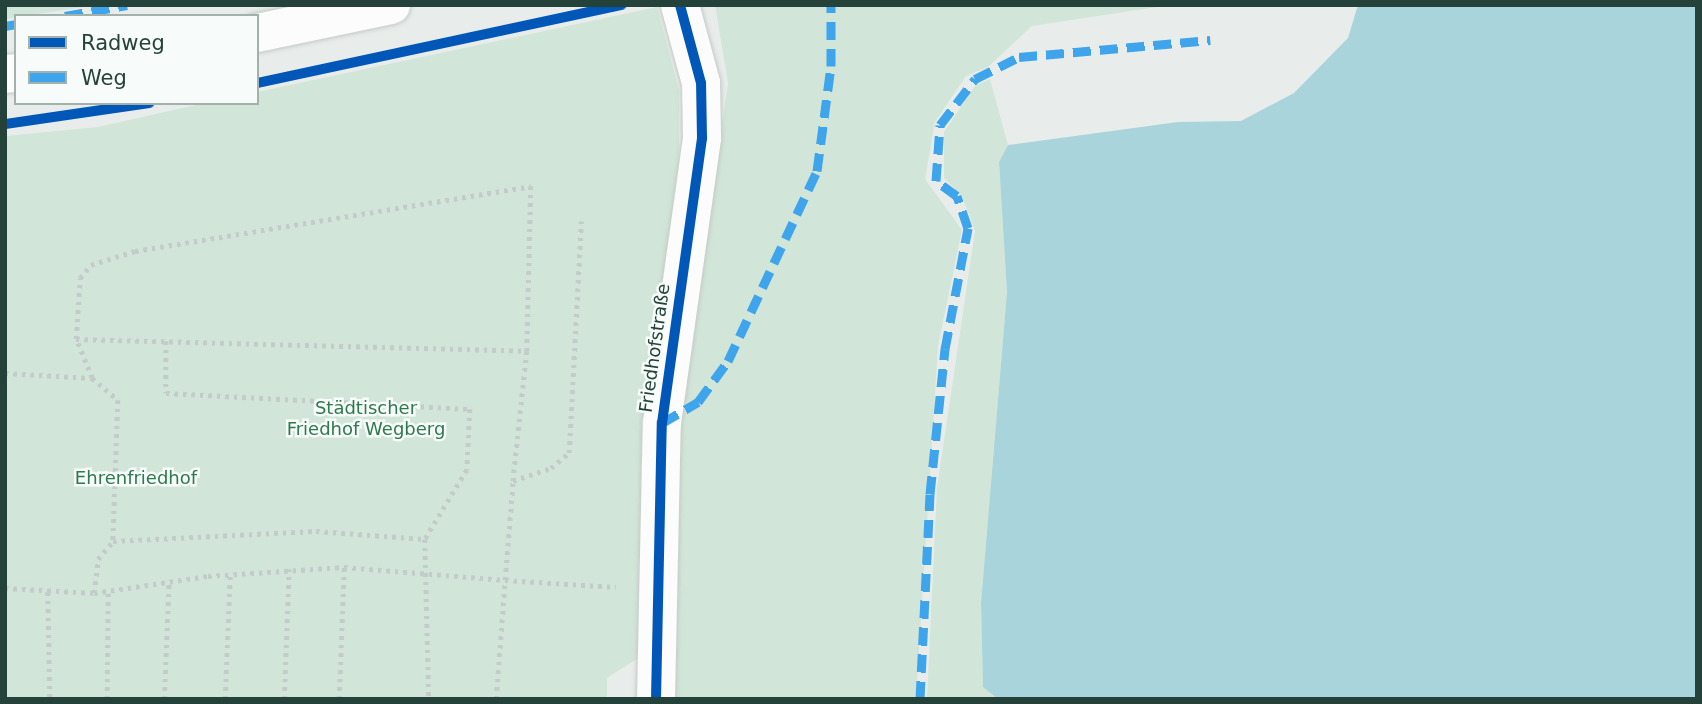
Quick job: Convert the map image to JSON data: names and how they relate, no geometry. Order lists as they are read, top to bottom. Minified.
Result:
{"streets":{"street":["Friedhofstraße"]},"parks":["Städtischer Friedhof Wegberg","Ehrenfriedhof"],"legend":["Radweg","Weg"]}
